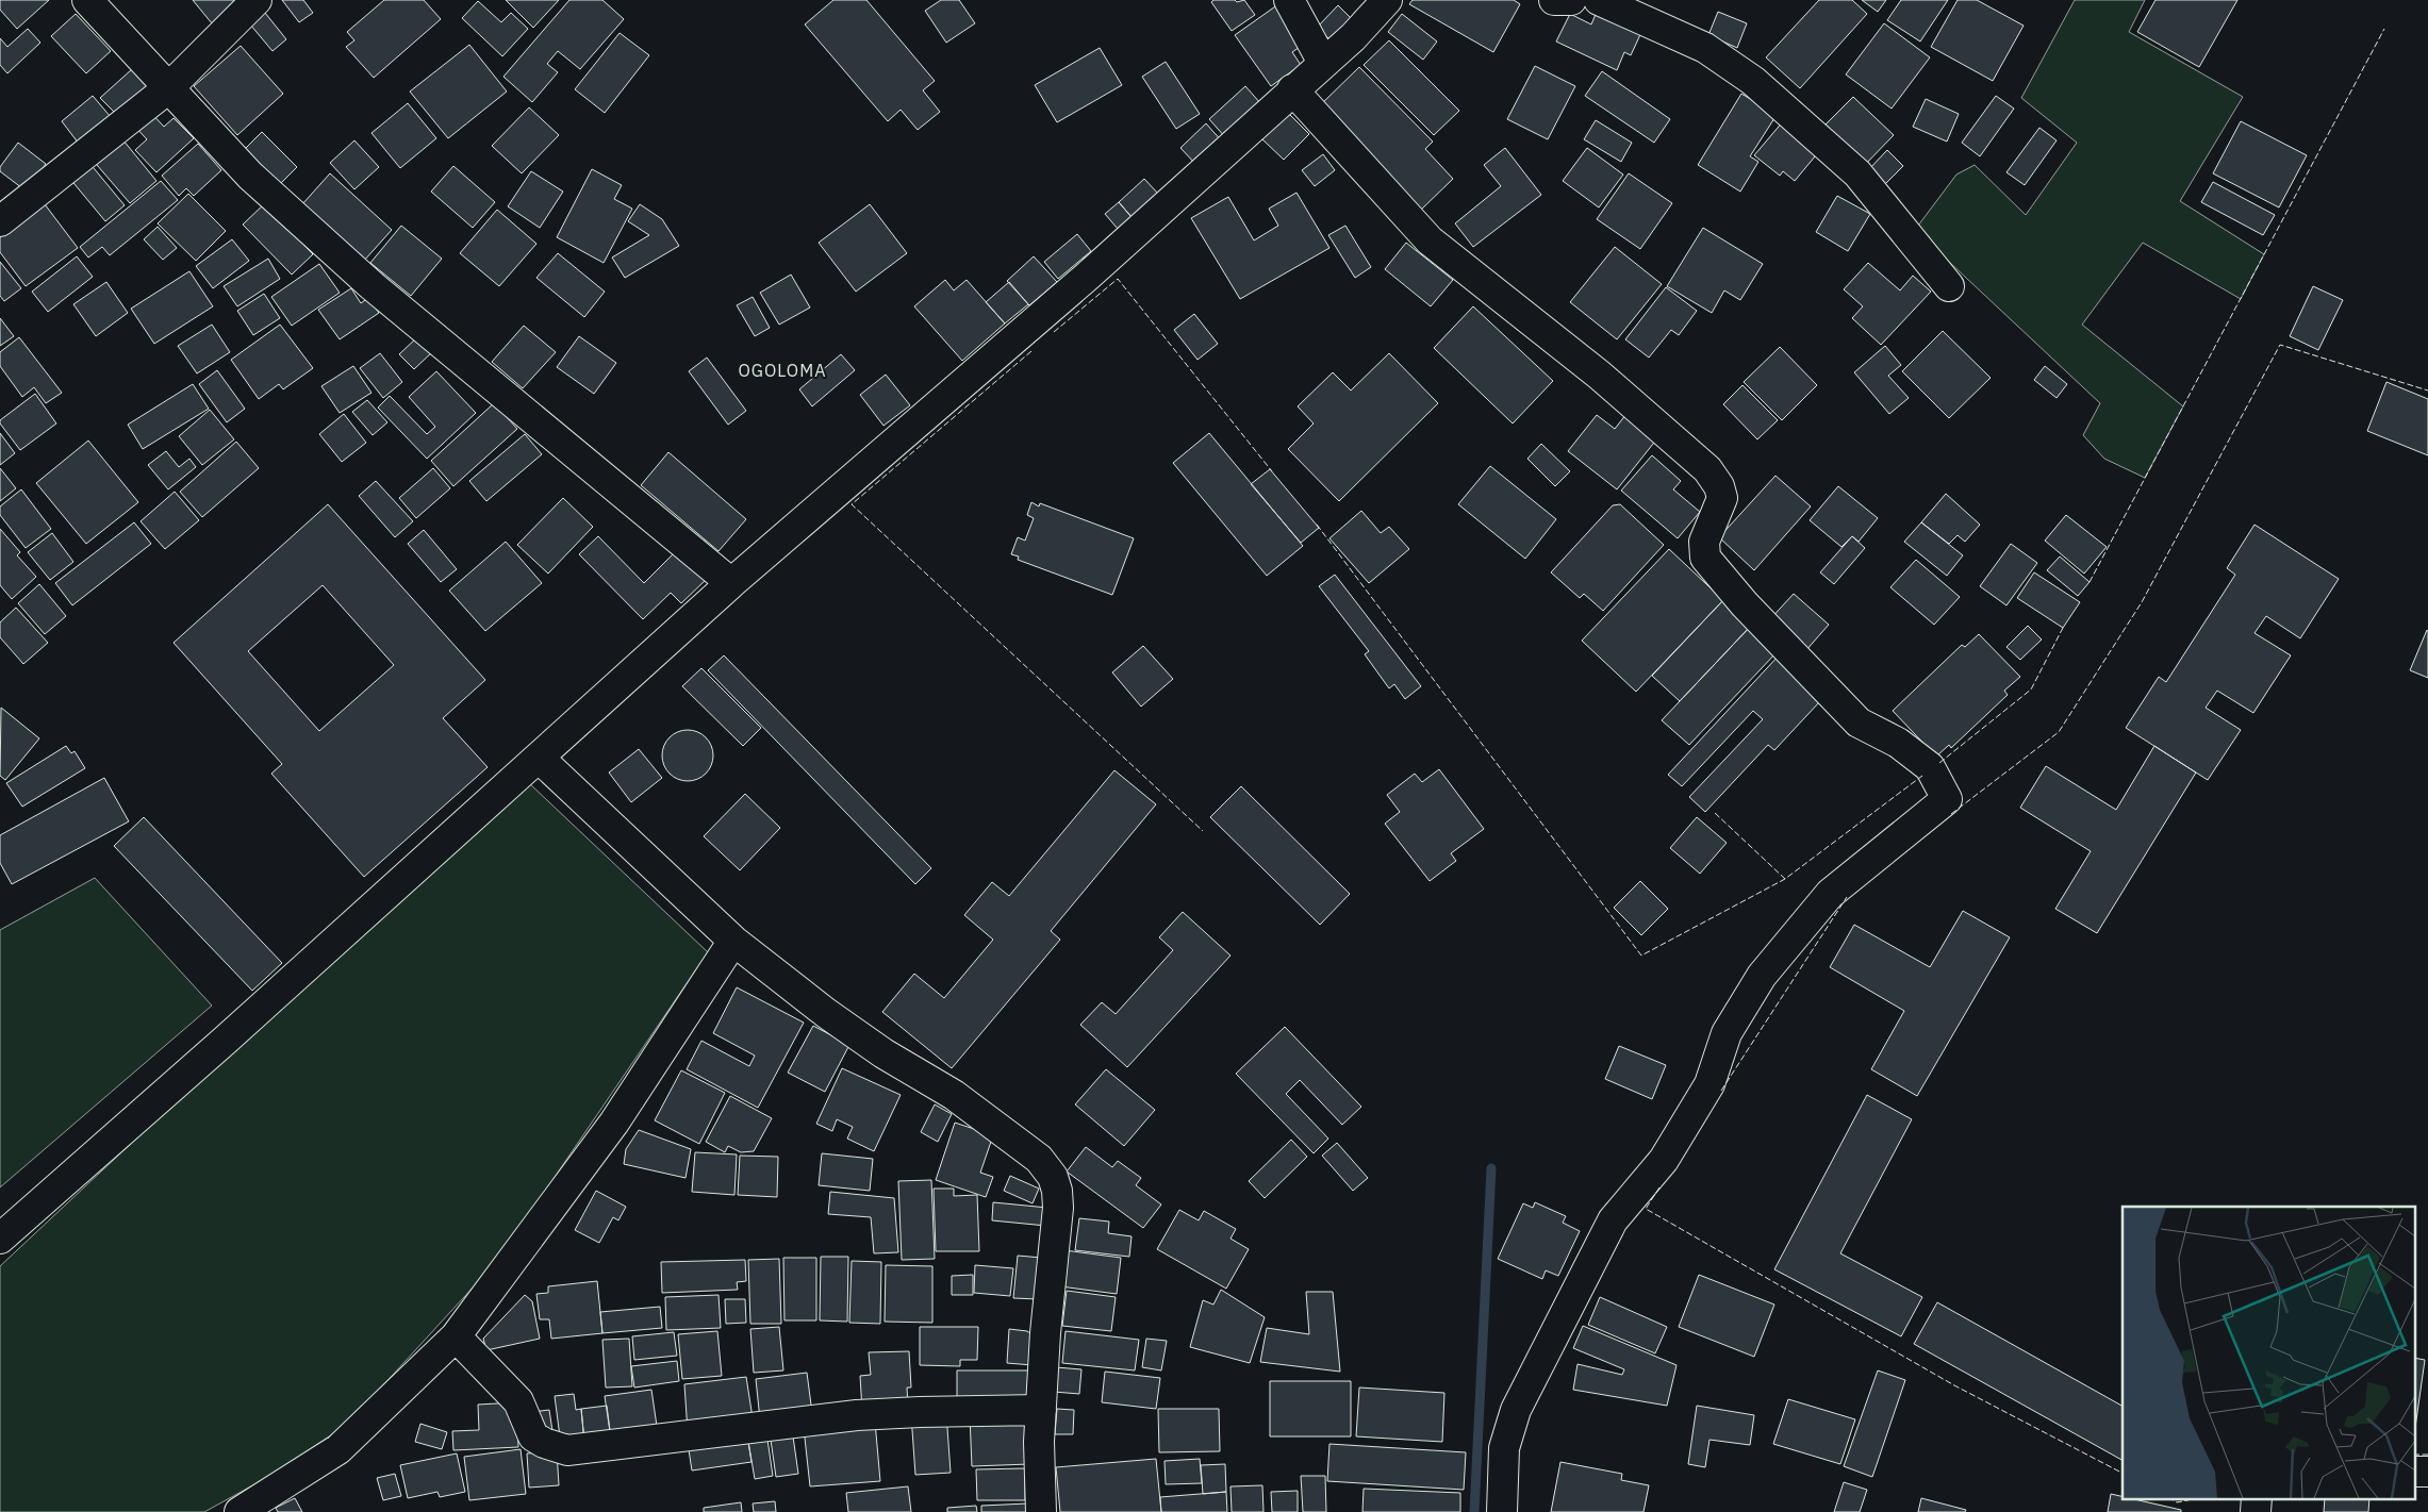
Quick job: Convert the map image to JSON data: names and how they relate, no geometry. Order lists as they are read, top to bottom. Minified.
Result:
{"districts":["OGOLOMA"]}
